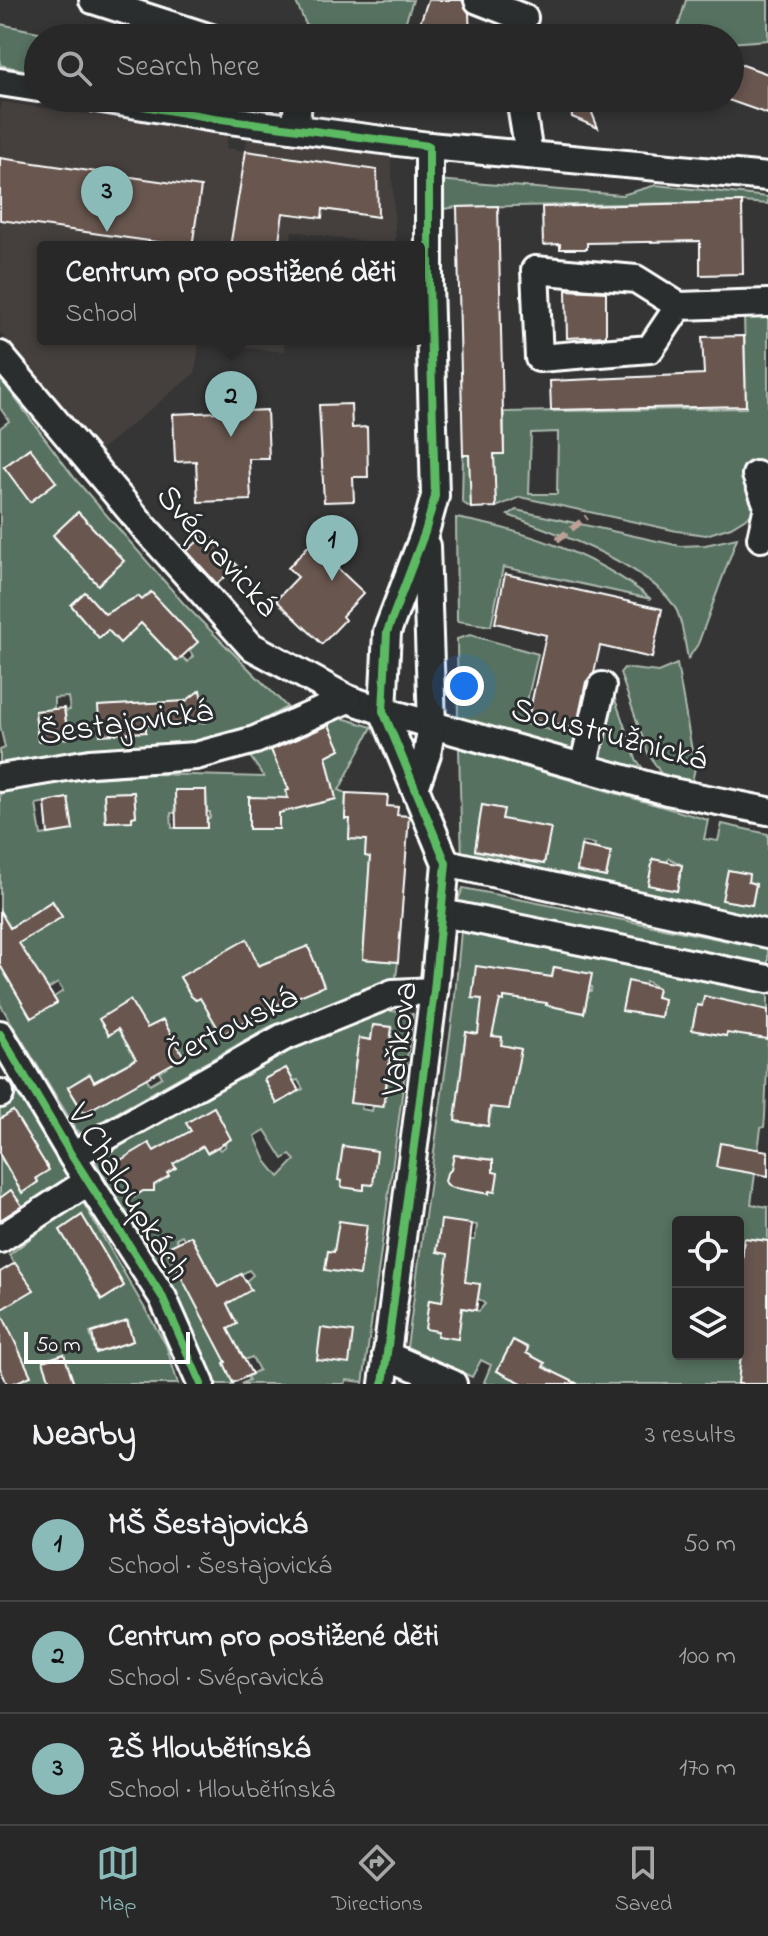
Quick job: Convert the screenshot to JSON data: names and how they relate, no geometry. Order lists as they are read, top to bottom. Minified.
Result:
{"streets":{"street":["Svépravická","Šestajovická","Soustružnická","Čertouská","Vaňkova","V Chaloupkách"]},"crossings":[["Svépravická","Šestajovická"],["Svépravická","Soustružnická"],["Svépravická","Vaňkova"],["Čertouská","Vaňkova"],["Čertouská","V Chaloupkách"]],"scale_bar":"50 m","page":{"search":"Search here","pins":["3","2","1"],"popup":["Centrum pro postižené děti","School"],"scale":"50 m","heading":["Nearby","3 results"],"list":[{"mark":"1","name":"MŠ Šestajovická","note":"School · Šestajovická","value":"50 m"},{"mark":"2","name":"Centrum pro postižené děti","note":"School · Svépravická","value":"100 m"},{"mark":"3","name":"ZŠ Hloubětínská","note":"School · Hloubětínská","value":"170 m"}],"nav":["Map","Directions","Saved"]}}
